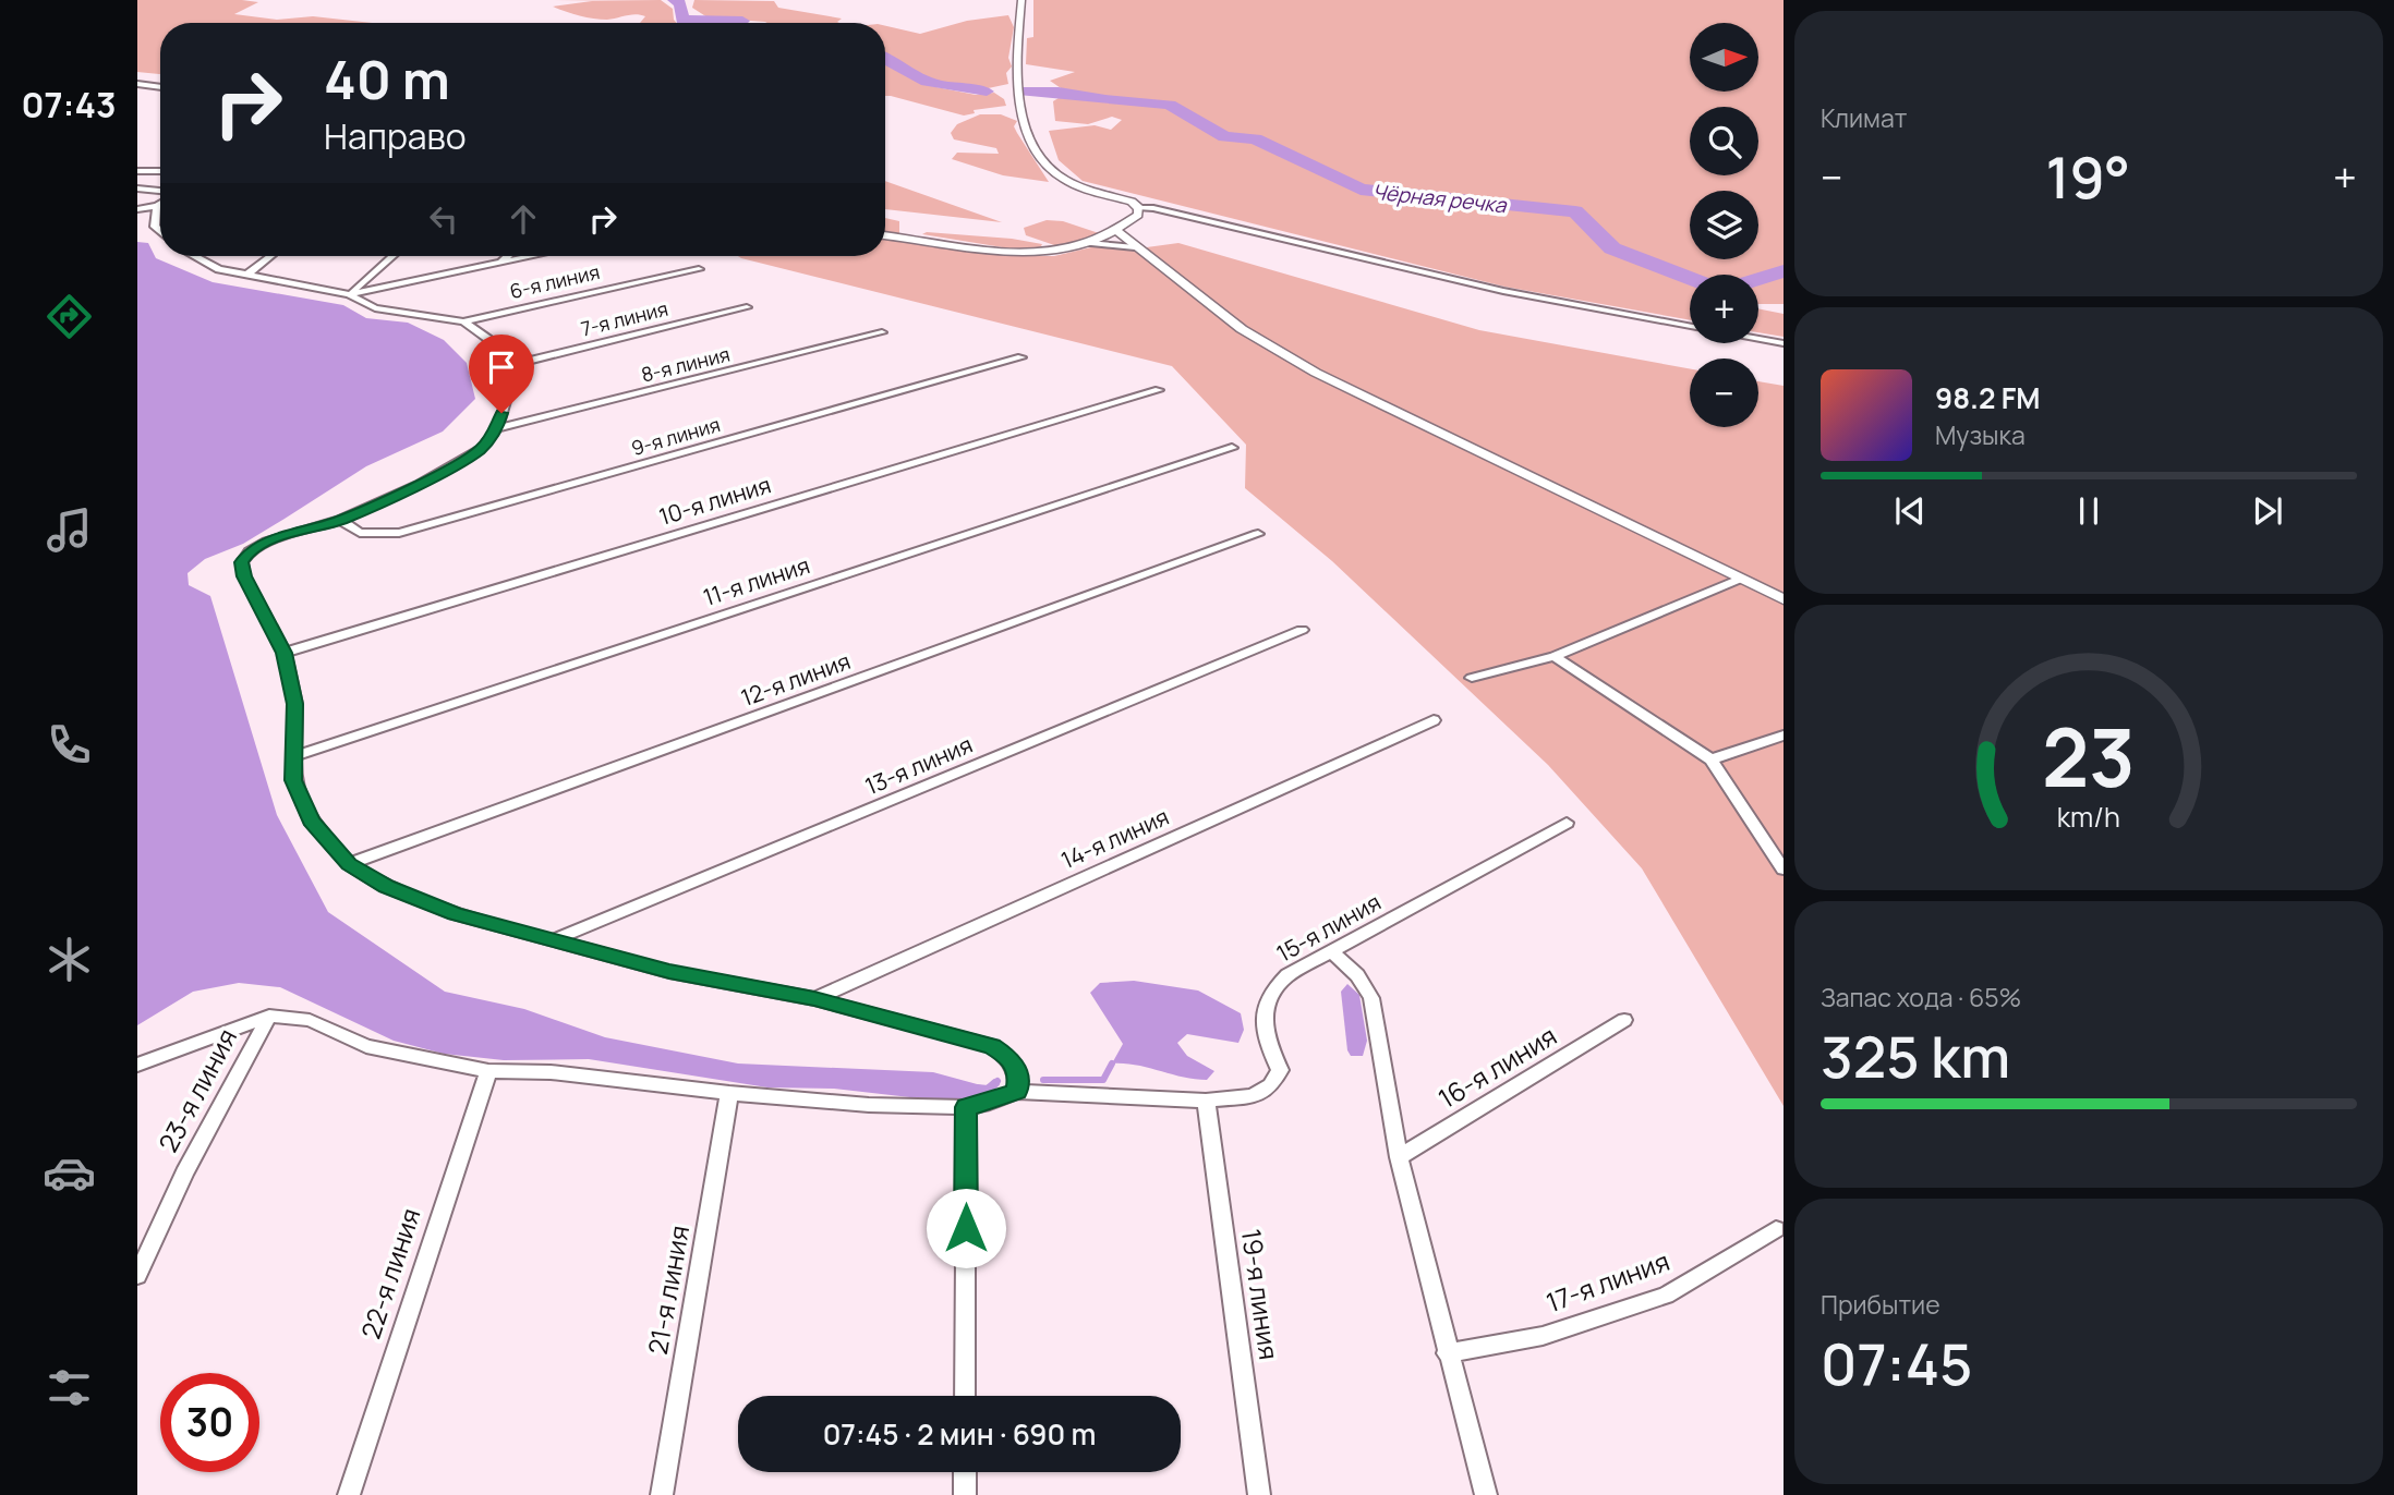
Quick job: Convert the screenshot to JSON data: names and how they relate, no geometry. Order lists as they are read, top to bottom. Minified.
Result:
{"streets":{"street":["6-я линия","7-я линия","8-я линия","9-я линия","10-я линия","11-я линия","12-я линия","13-я линия","14-я линия","15-я линия","16-я линия","23-я линия","22-я линия","17-я линия","21-я линия","19-я линия"]},"crossings":[["15-я линия","19-я линия"]],"water":["Чёрная речка"],"north":"right","page":{"tabs":"07:43","tile":["Климат",["Запас хода · 65%","325 km"],["Прибытие","07:45"]],"map_buttons":["+","−"],"turn":["40 m","Направо"],"heat":["−","19°","+"],"song":["98.2 FM","Музыка"],"limit":"30","trip":"07:45 · 2 мин · 690 m","gauge":["23","km/h"]}}
